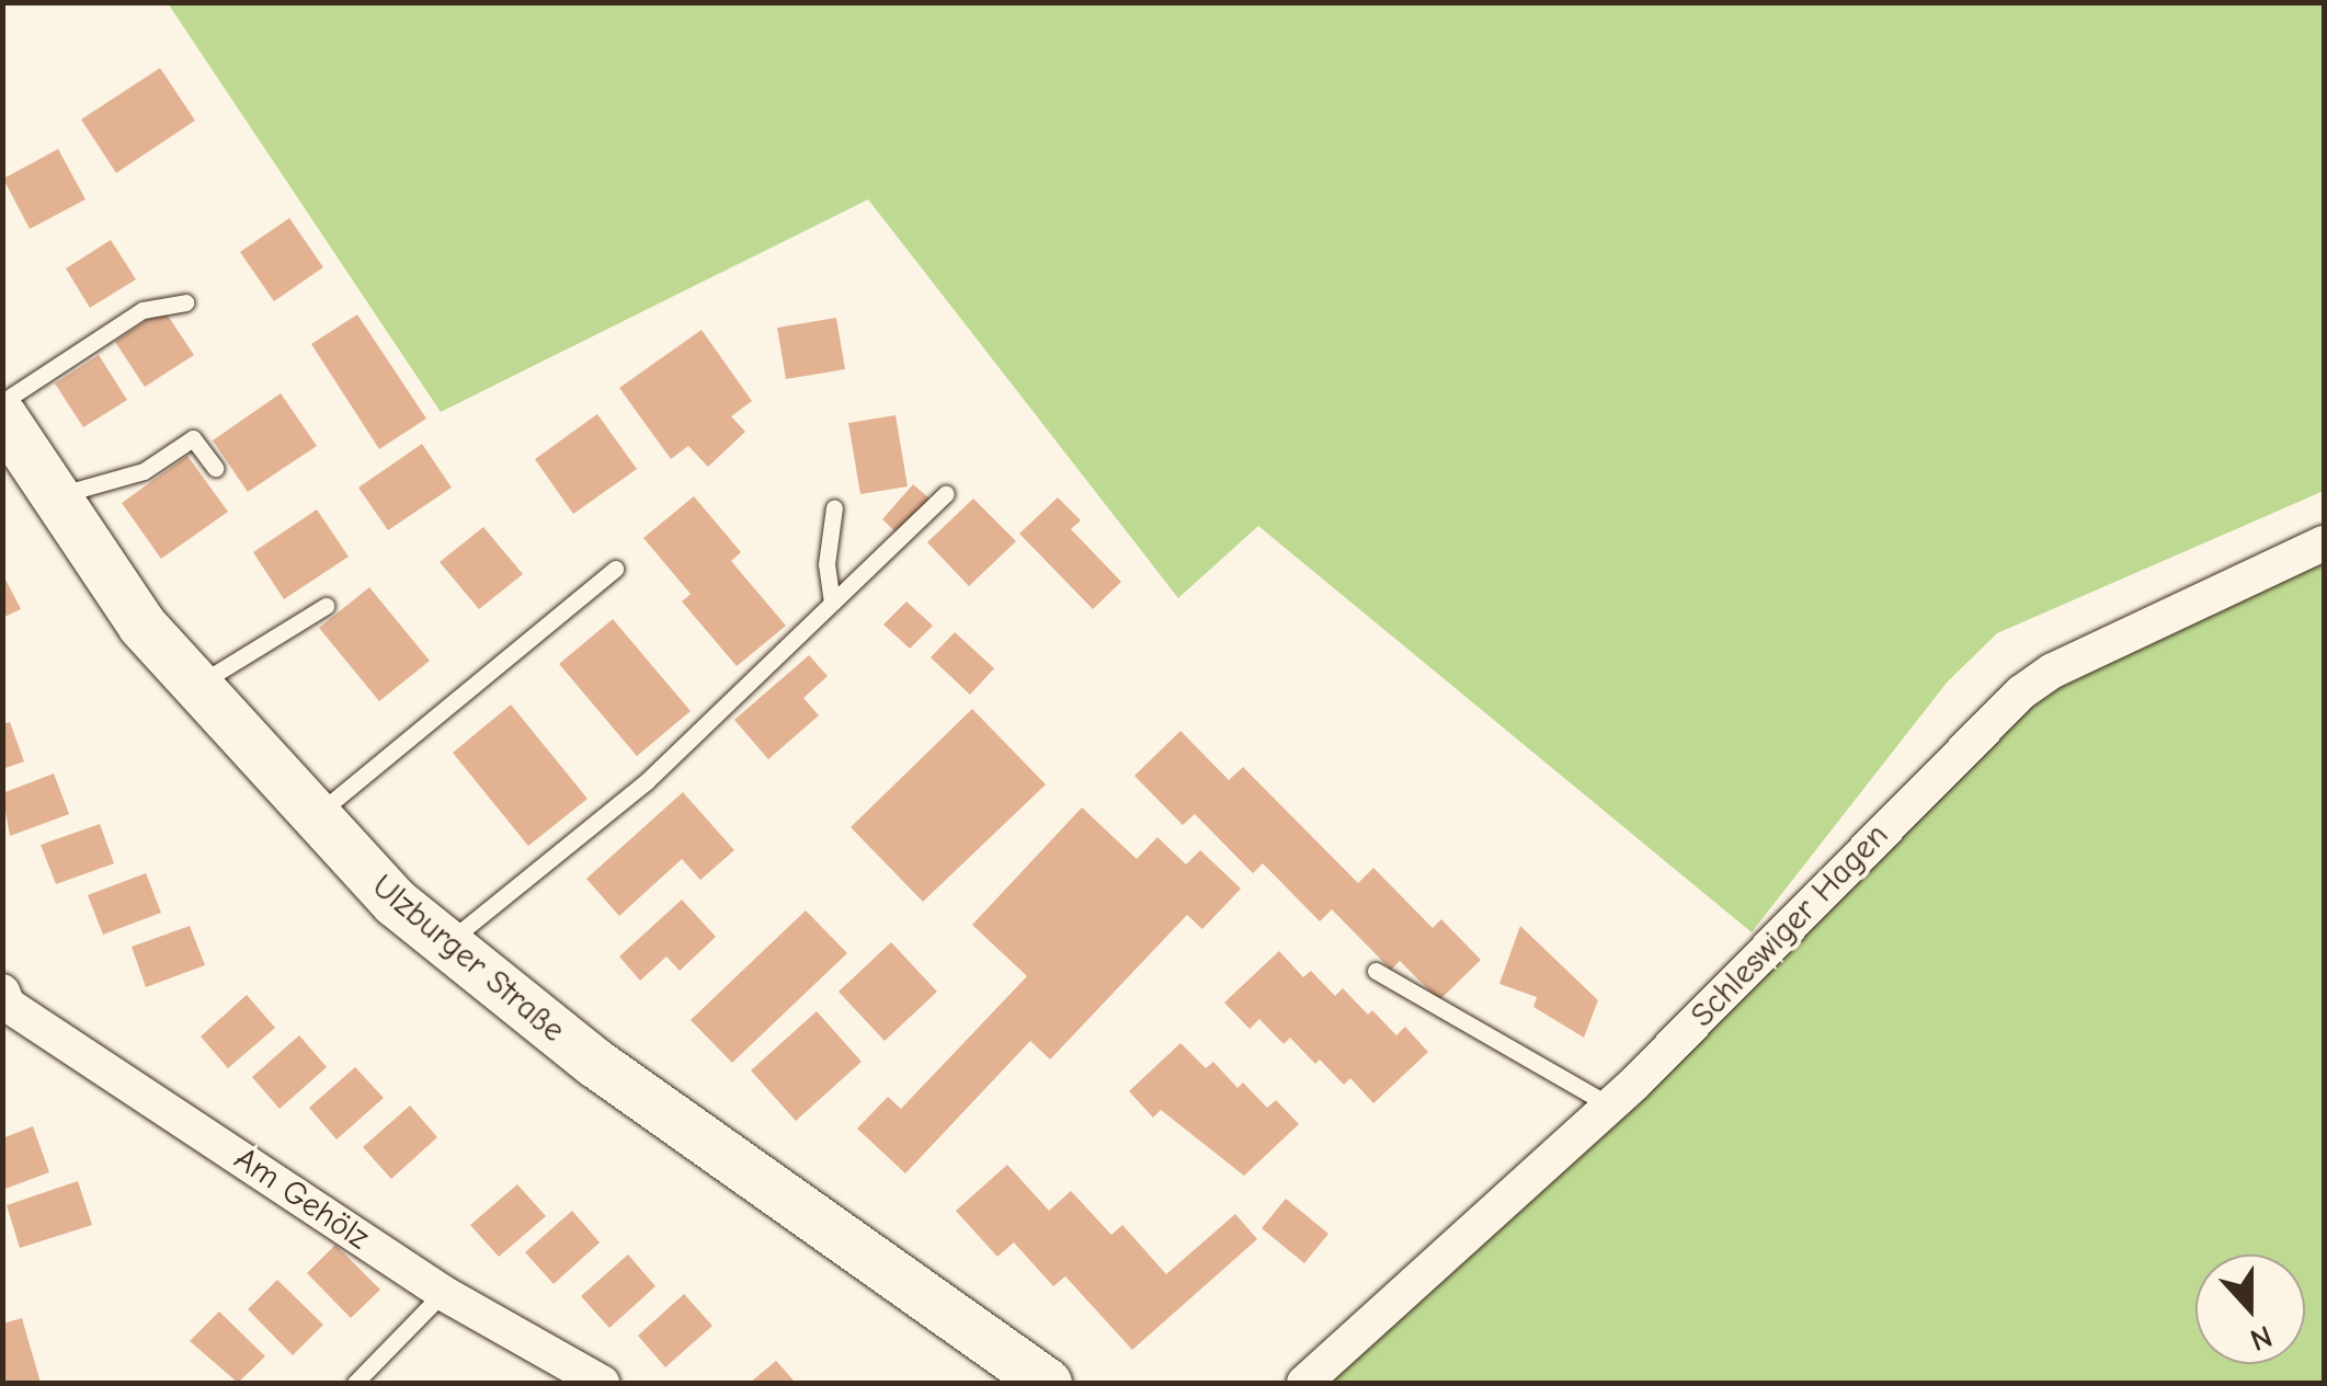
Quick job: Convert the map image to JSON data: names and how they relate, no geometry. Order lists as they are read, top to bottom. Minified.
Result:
{"streets":{"main road":["Ulzburger Straße"],"street":["Schleswiger Hagen","Am Gehölz"]},"north":"bottom"}
